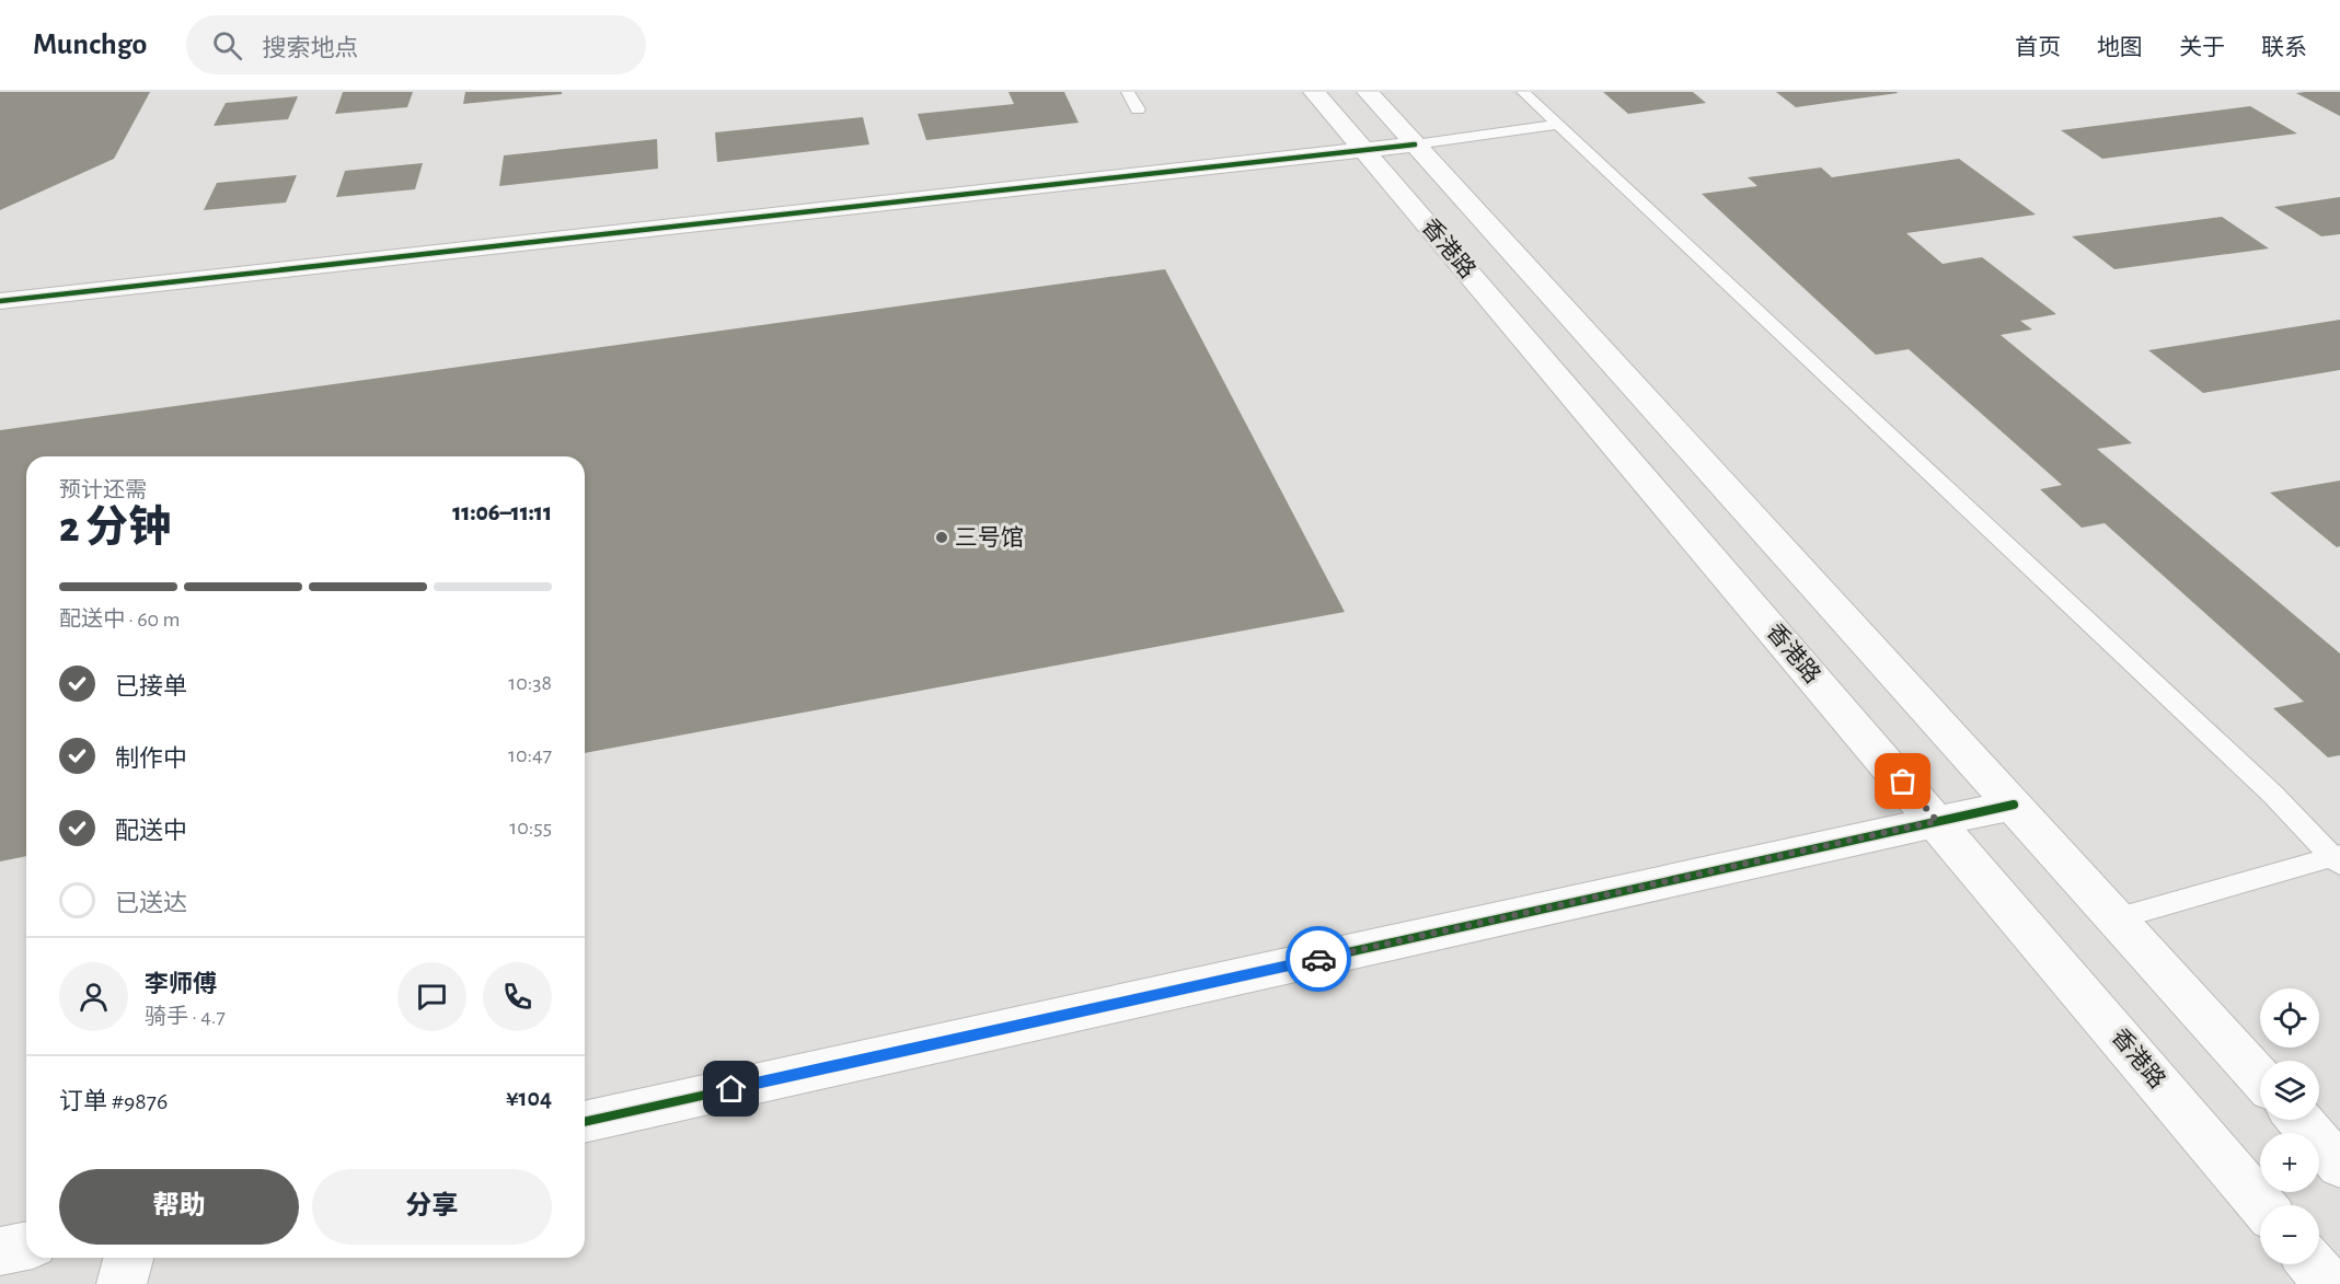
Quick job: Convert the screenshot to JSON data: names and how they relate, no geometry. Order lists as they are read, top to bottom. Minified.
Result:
{"streets":{"main road":["香港路"]},"places":["三号馆"],"page":{"header":"Munchgo","search":"搜索地点","nav":["首页","地图","关于","联系"],"heading":["2 分钟","预计还需","11:06–11:11"],"panel":["李师傅","骑手 · 4.7","订单 #9876","¥104"],"bar":"配送中 · 60 m","list":[["已接单","10:38"],["制作中","10:47"],["配送中","10:55"],"已送达"],"map_buttons":["+","−"],"buttons":["帮助","分享"]}}
